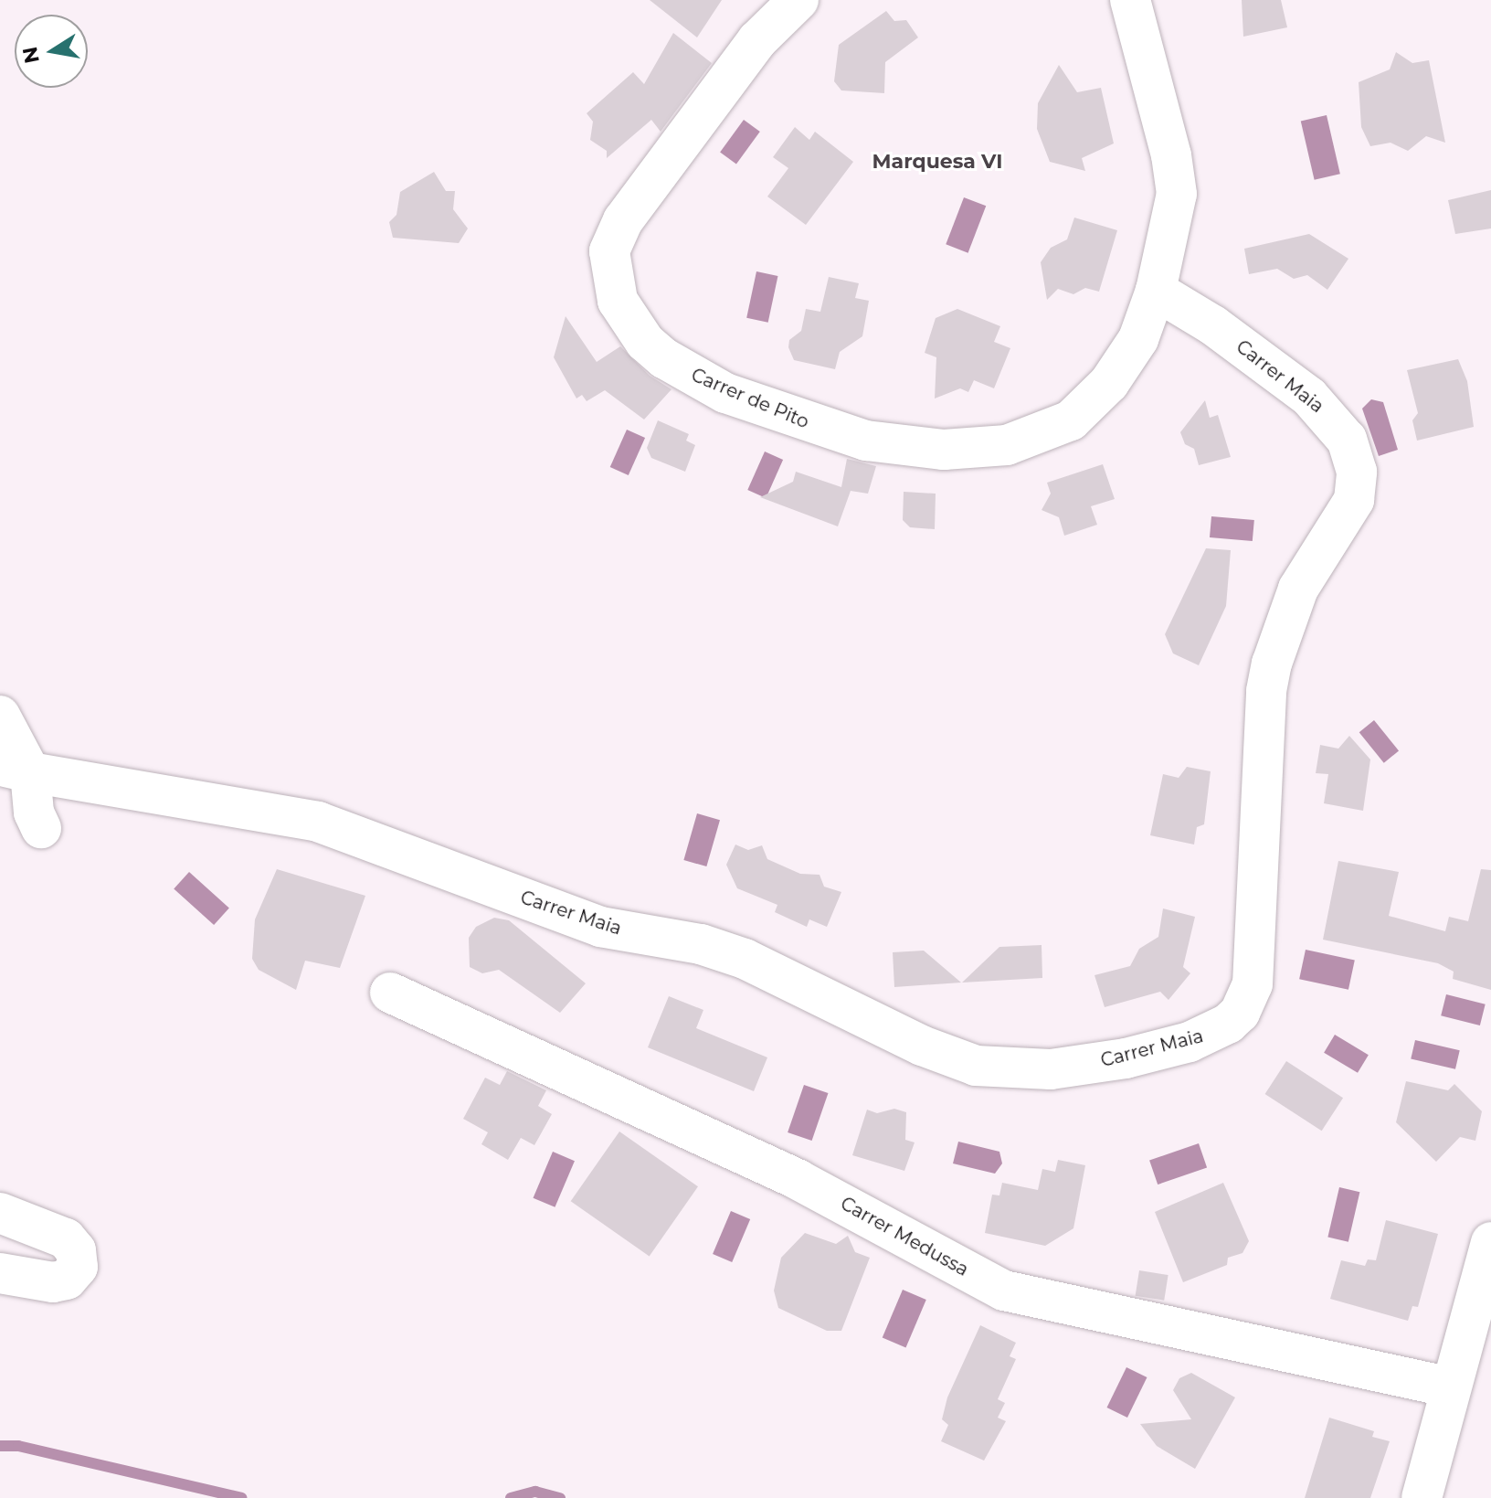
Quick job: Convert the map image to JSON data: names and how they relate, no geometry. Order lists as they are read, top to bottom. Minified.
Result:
{"streets":{"street":["Carrer Maia","Carrer de Pito","Carrer Medussa"]},"crossings":[["Carrer Maia","Carrer de Pito"]],"districts":["Marquesa VI"],"north":"left"}
